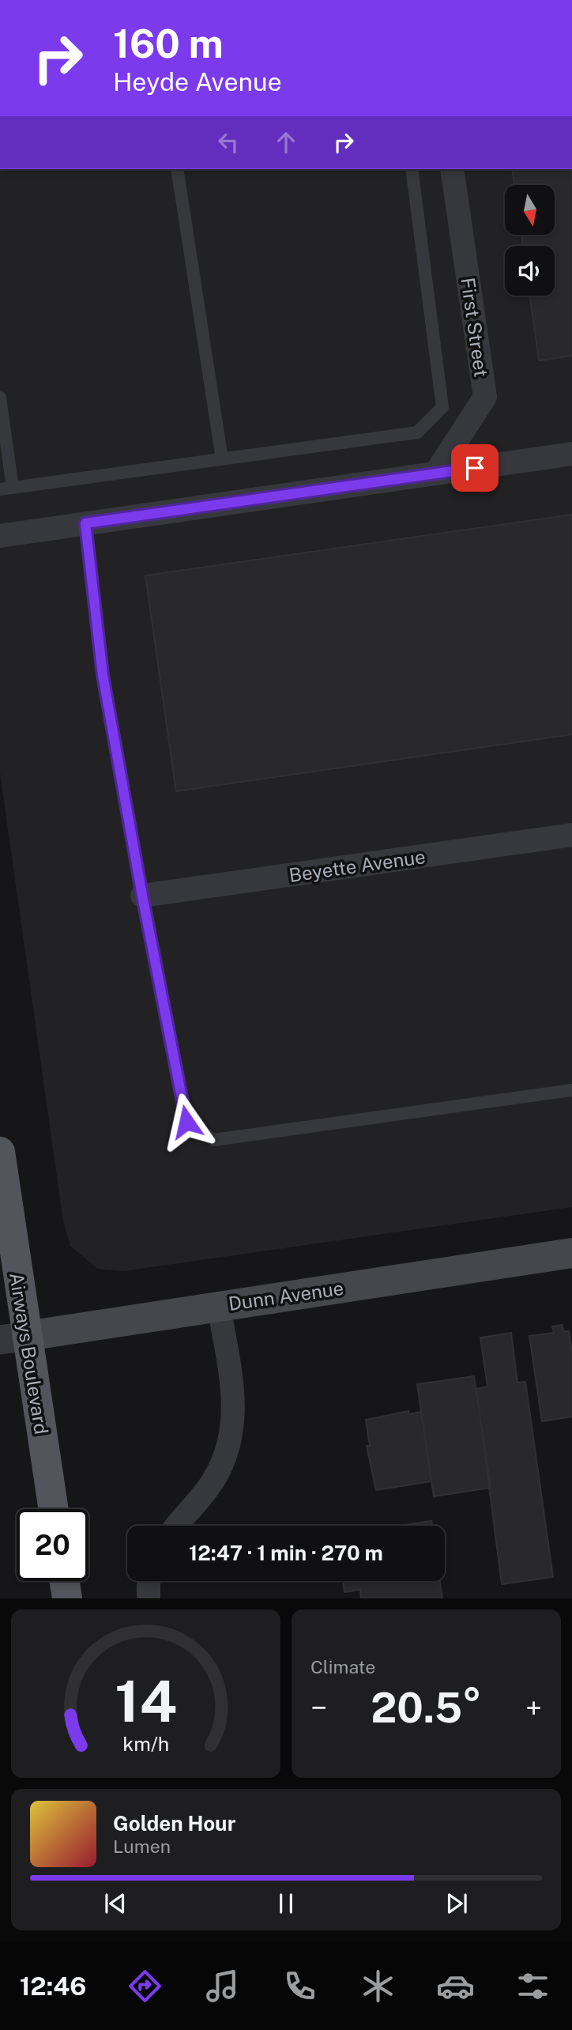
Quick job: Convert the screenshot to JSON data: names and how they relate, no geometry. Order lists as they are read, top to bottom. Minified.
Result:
{"streets":{"main road":["Dunn Avenue","Airways Boulevard"],"street":["First Street","Beyette Avenue"]},"crossings":[["Dunn Avenue","Airways Boulevard"]],"north":"bottom","page":{"turn":["160 m","Heyde Avenue"],"limit":"20","trip":"12:47 · 1 min · 270 m","tile":"Climate","heat":["−","20.5°","+"],"song":["Golden Hour","Lumen"],"tabs":"12:46","gauge":["14","km/h"]}}
